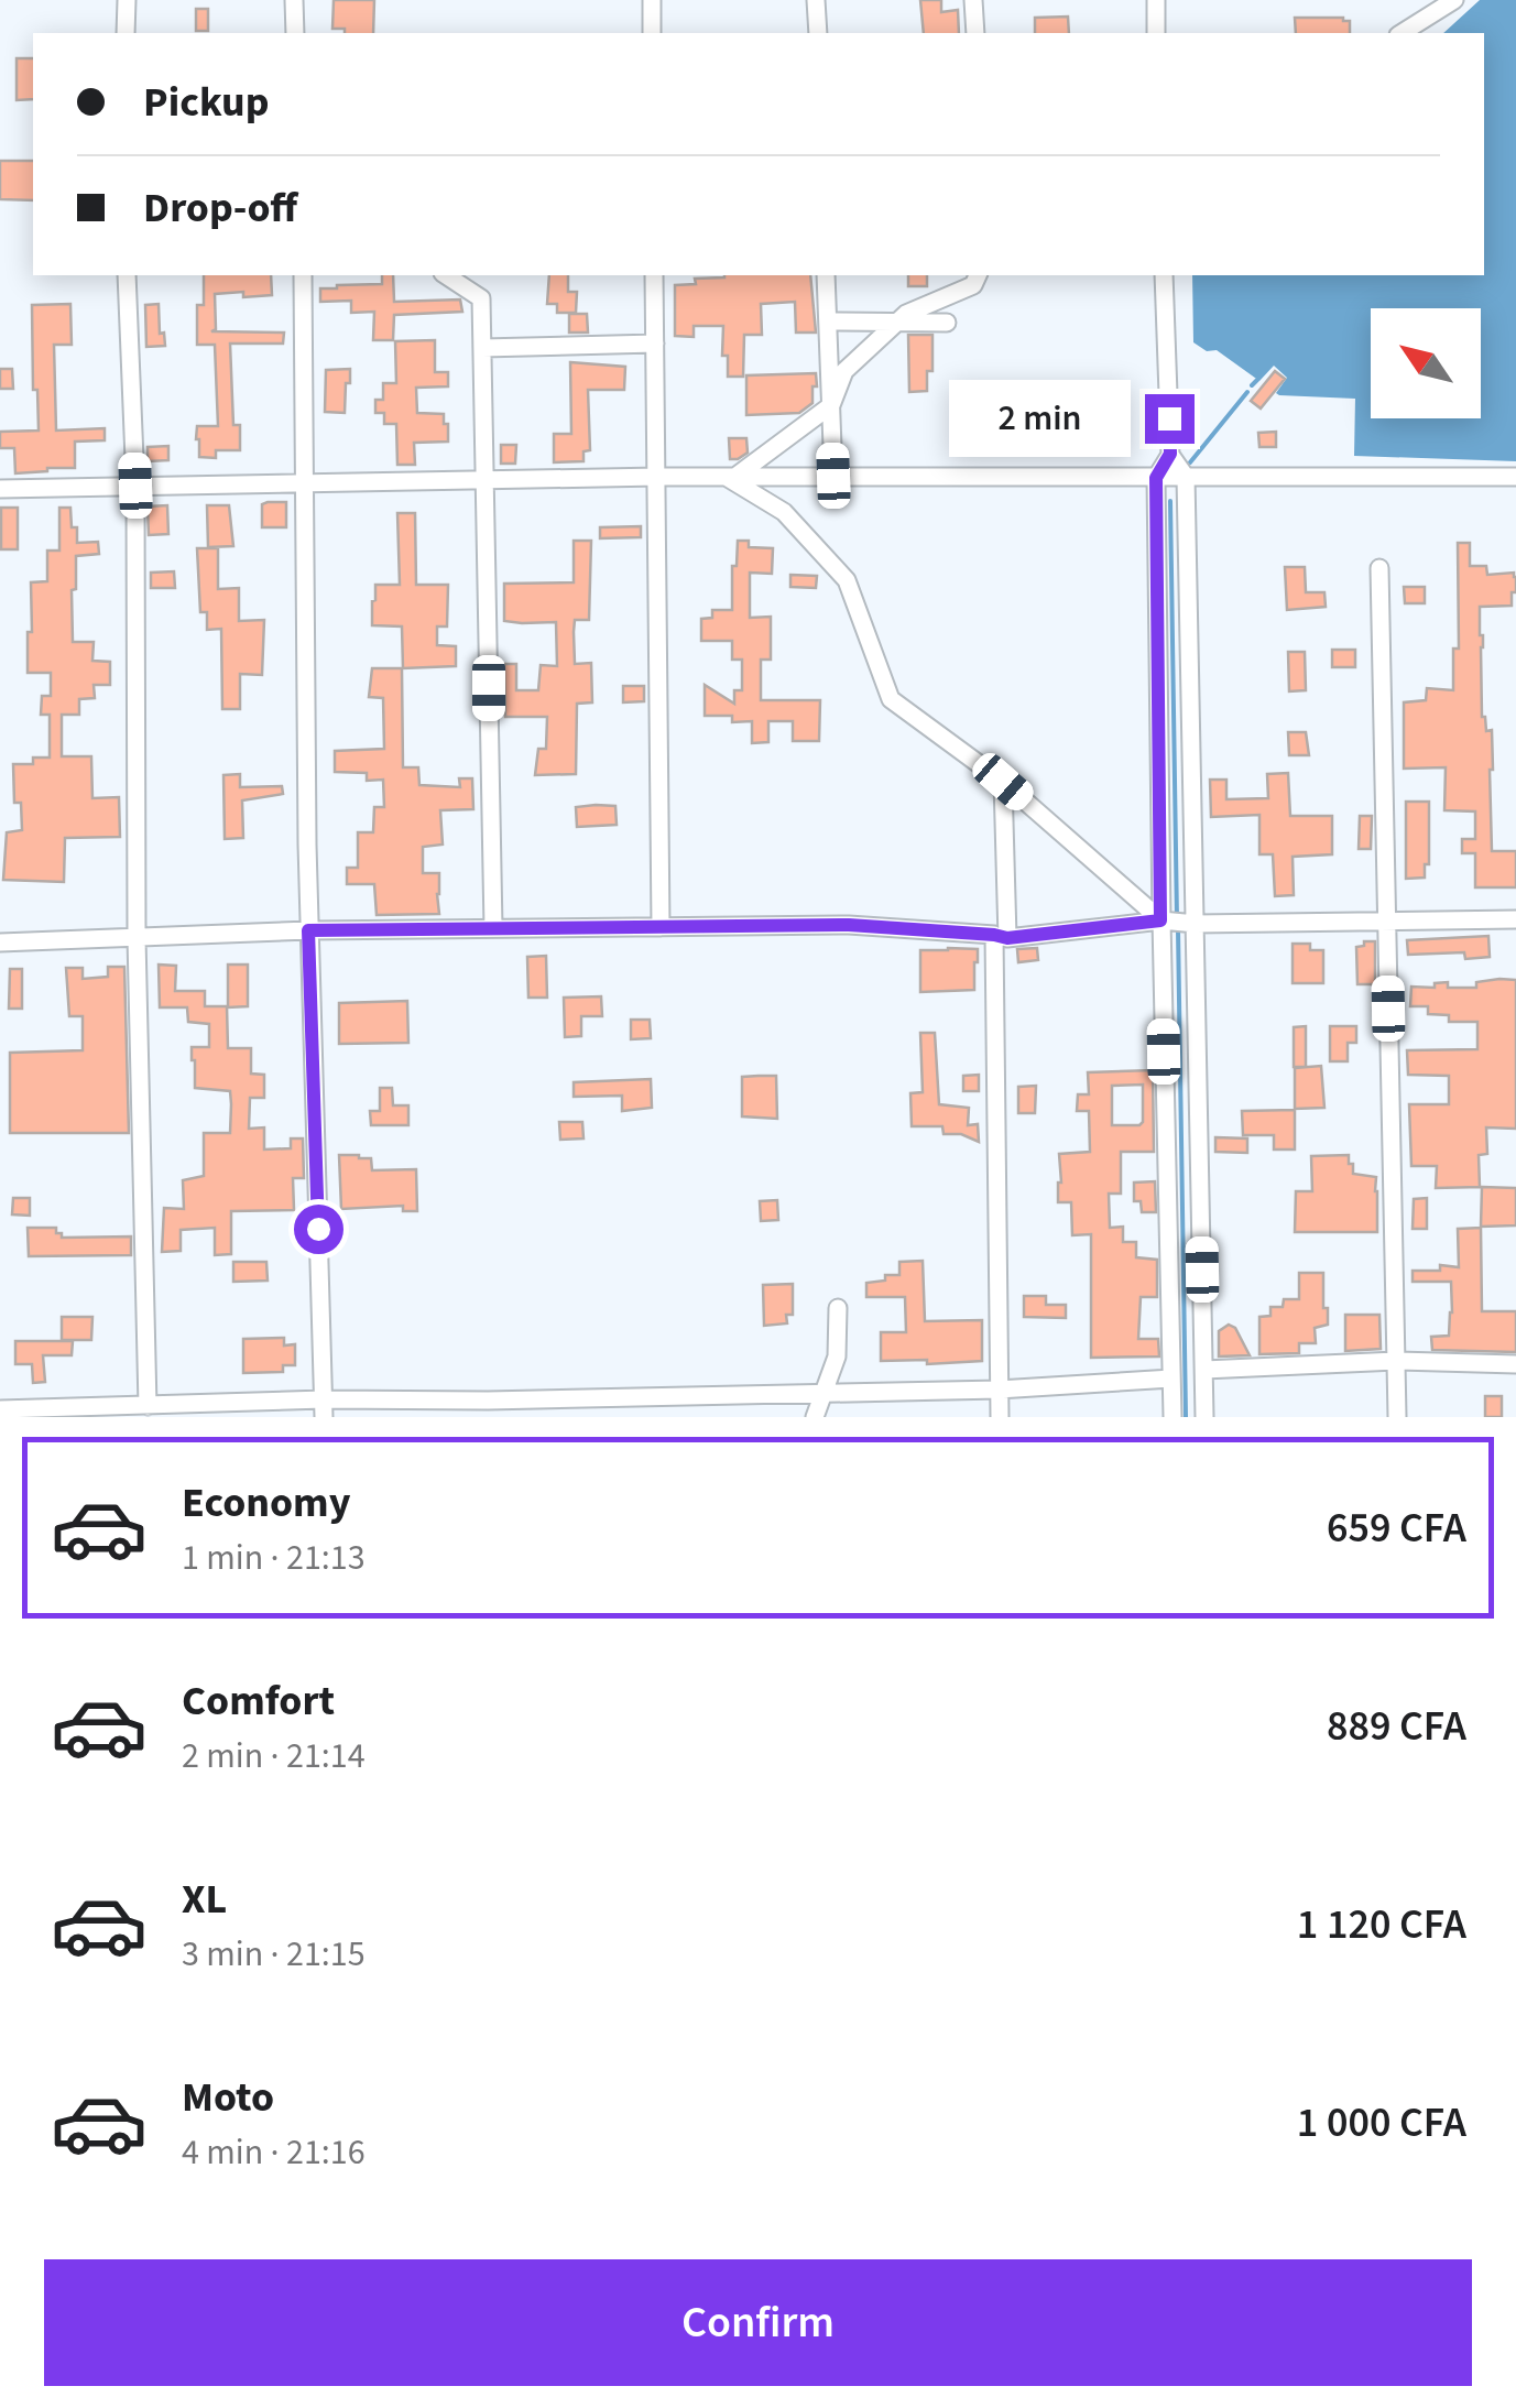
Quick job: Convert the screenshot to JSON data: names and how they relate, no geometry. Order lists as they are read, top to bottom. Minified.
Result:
{"north":"top left","page":{"banner":["Pickup","Drop-off"],"bubble":"2 min","list":[{"name":"Economy","note":"1 min · 21:13","value":"659 CFA"},{"name":"Comfort","note":"2 min · 21:14","value":"889 CFA"},{"name":"XL","note":"3 min · 21:15","value":"1 120 CFA"},{"name":"Moto","note":"4 min · 21:16","value":"1 000 CFA"}],"buttons":"Confirm"}}
